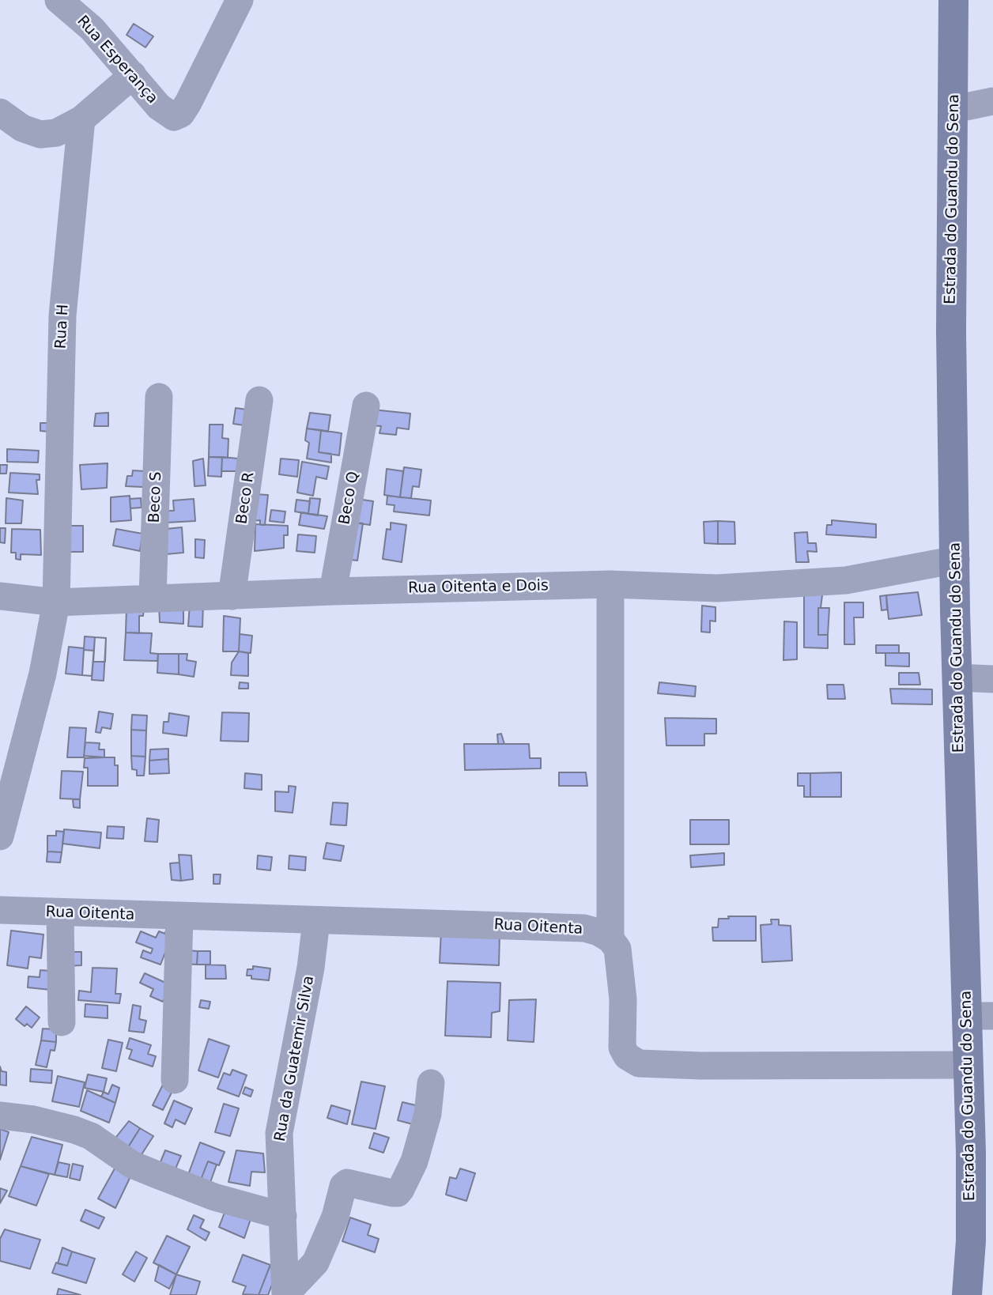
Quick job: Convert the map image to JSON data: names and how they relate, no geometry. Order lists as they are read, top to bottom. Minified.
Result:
{"streets":{"main road":["Estrada do Guandu do Sena"],"street":["Rua Esperança","Rua H","Beco S","Beco R","Beco Q","Rua Oitenta e Dois","Rua Oitenta","Rua da Guatemir Silva"]},"crossings":[["Estrada do Guandu do Sena","Rua Oitenta e Dois"],["Rua H","Rua Oitenta e Dois"],["Beco S","Rua Oitenta e Dois"],["Beco R","Rua Oitenta e Dois"],["Beco Q","Rua Oitenta e Dois"],["Rua Oitenta","Rua da Guatemir Silva"]]}
